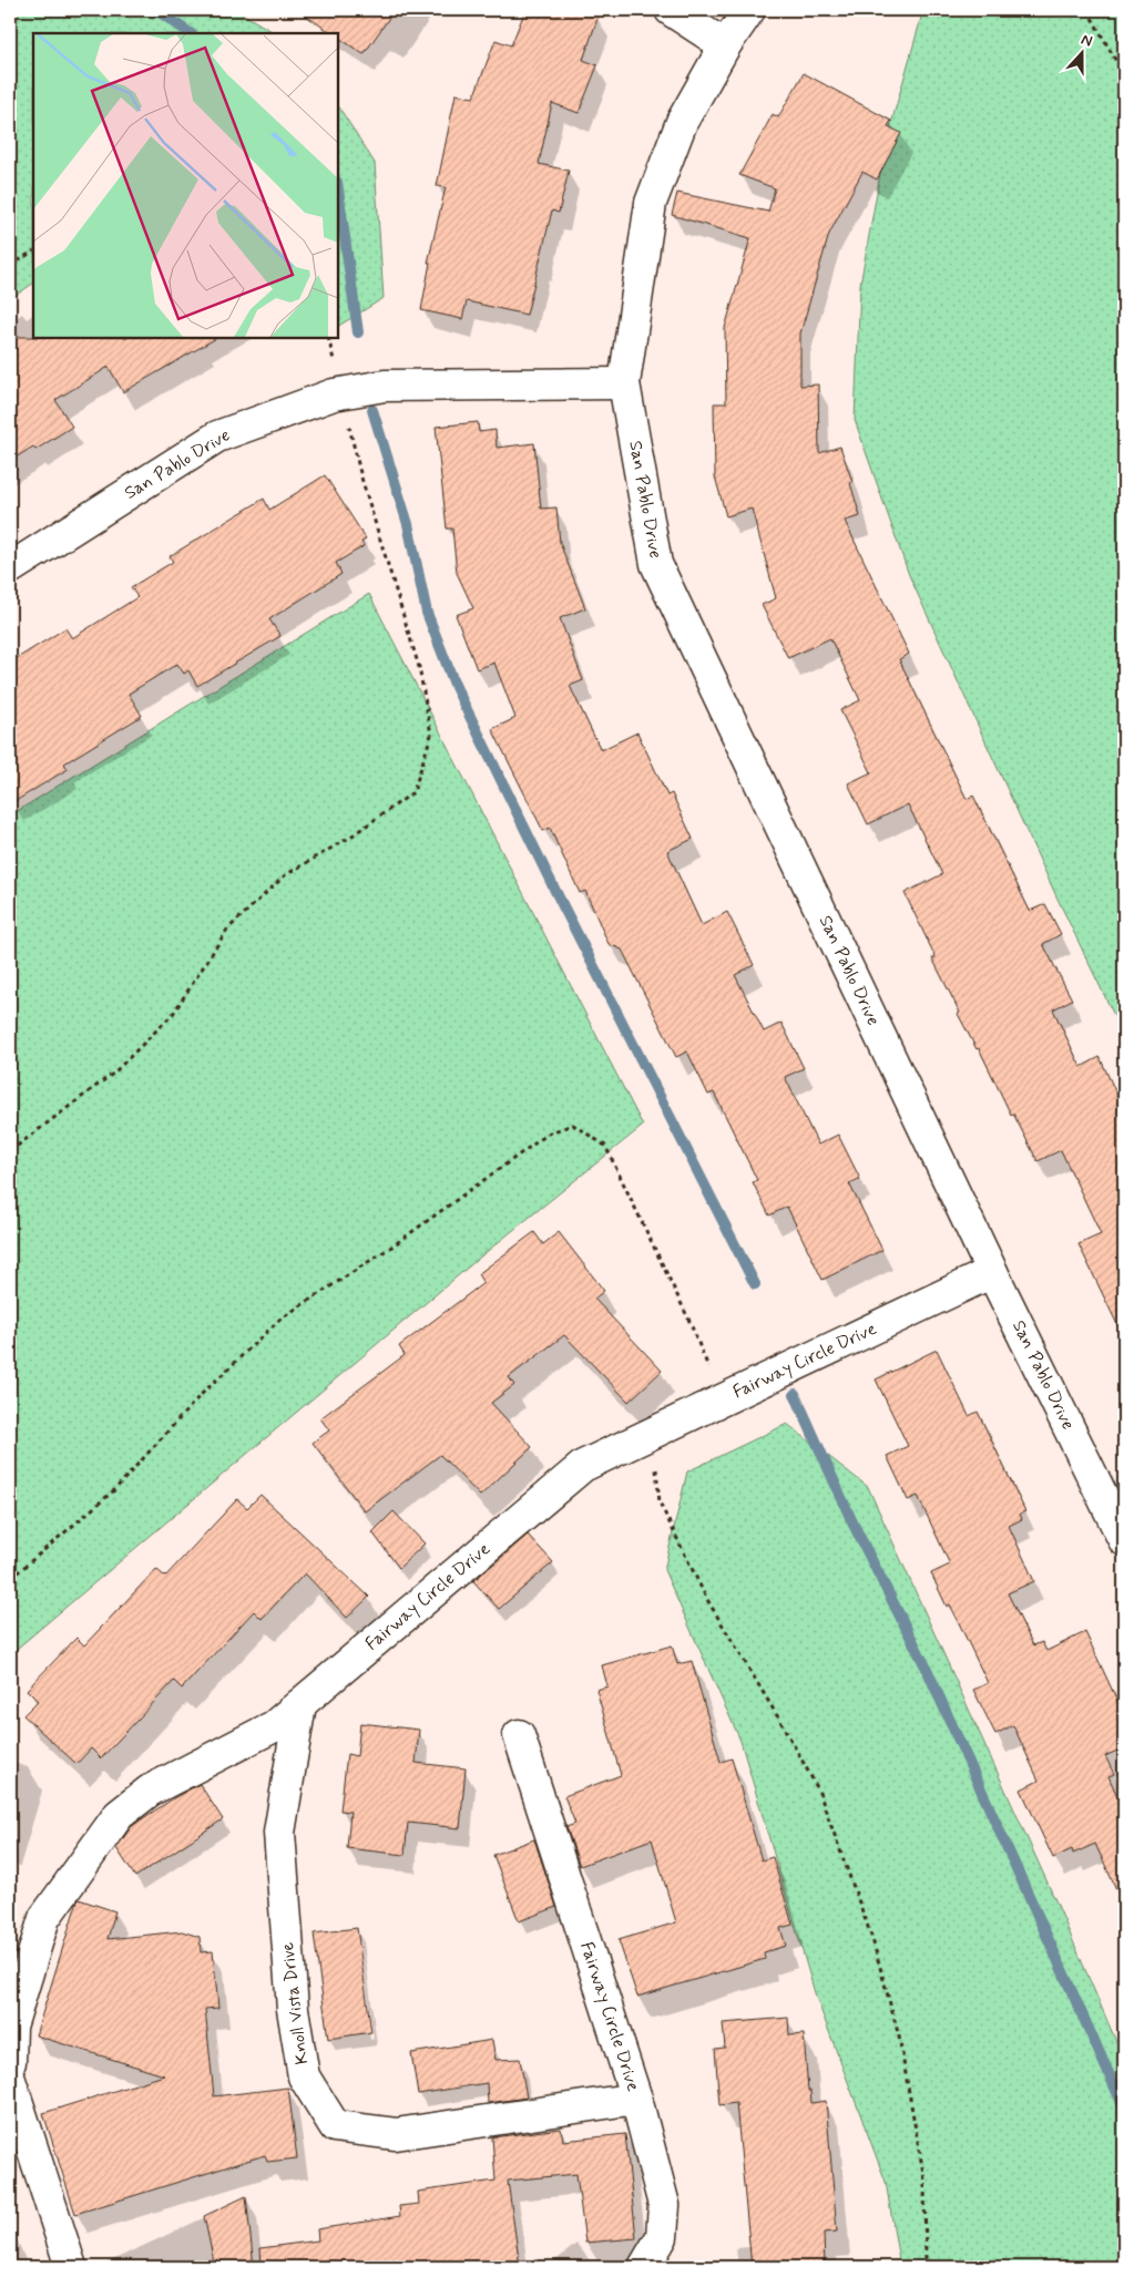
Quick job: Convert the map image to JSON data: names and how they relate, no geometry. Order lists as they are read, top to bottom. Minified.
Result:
{"streets":{"street":["San Pablo Drive","Fairway Circle Drive","Knoll Vista Drive"]},"crossings":[["San Pablo Drive","Fairway Circle Drive"],["Fairway Circle Drive","Knoll Vista Drive"]],"north":"top"}
